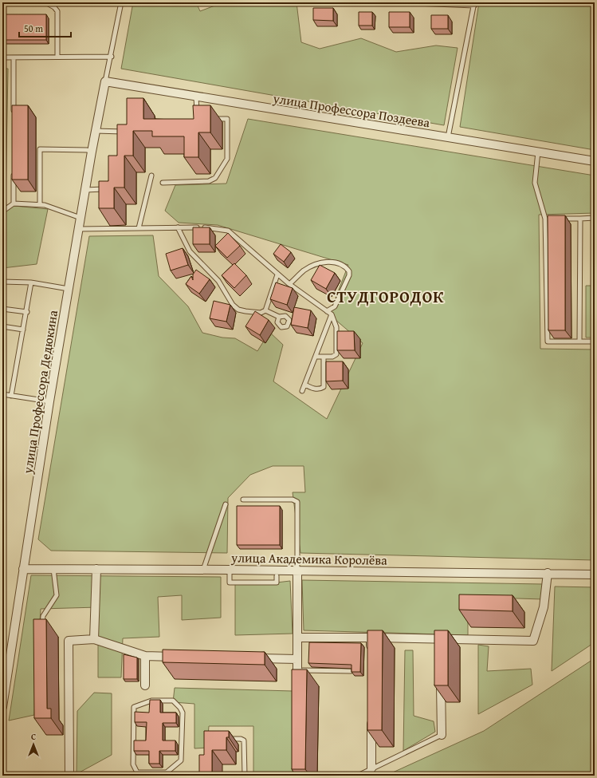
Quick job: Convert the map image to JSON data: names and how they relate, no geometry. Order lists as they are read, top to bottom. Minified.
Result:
{"streets":{"street":["улица Профессора Поздеева","улица Профессора Дедюкина","улица Академика Королёва"]},"crossings":[["улица Профессора Поздеева","улица Профессора Дедюкина"],["улица Профессора Дедюкина","улица Академика Королёва"]],"districts":["СТУДГОРОДОК"],"scale_bar":"50 m","north":"top"}
